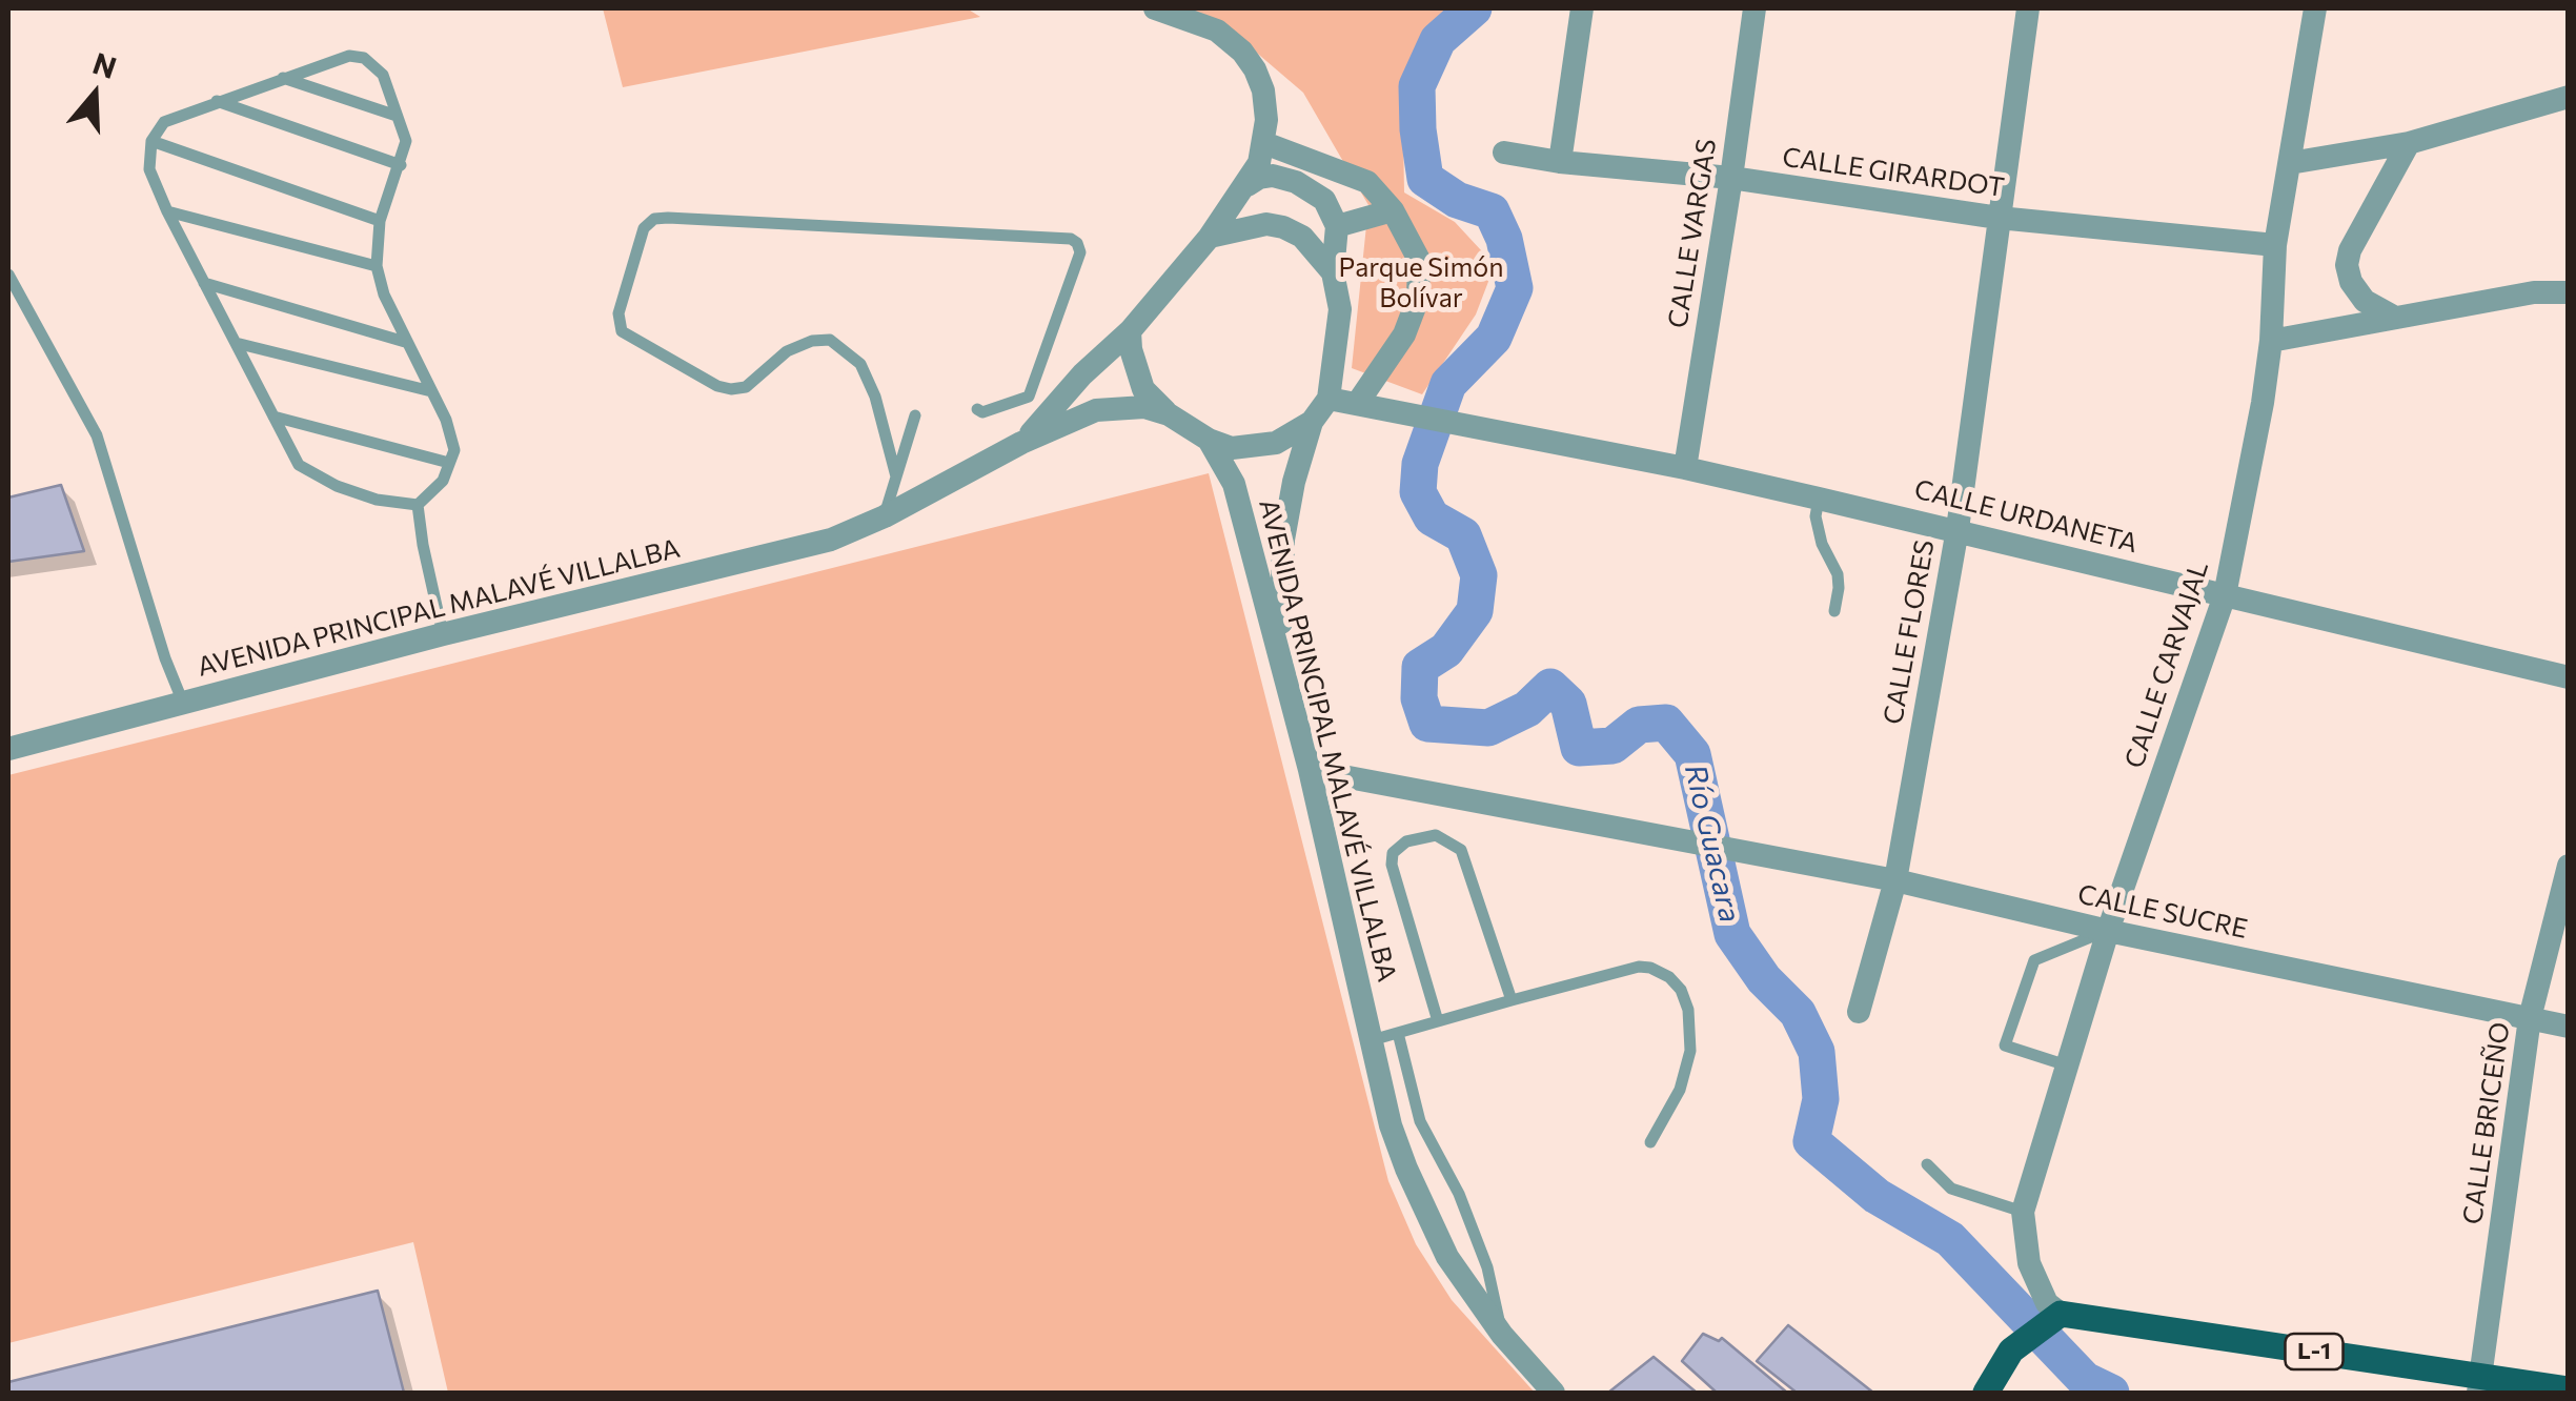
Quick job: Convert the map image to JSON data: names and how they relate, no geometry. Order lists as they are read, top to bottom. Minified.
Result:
{"streets":{"main road":["L-1"],"street":["CALLE GIRARDOT","CALLE VARGAS","CALLE URDANETA","AVENIDA PRINCIPAL MALAVÉ VILLALBA","CALLE FLORES","CALLE CARVAJAL","CALLE SUCRE","CALLE BRICEÑO"]},"crossings":[["CALLE GIRARDOT","CALLE VARGAS"],["CALLE GIRARDOT","CALLE FLORES"],["CALLE GIRARDOT","CALLE CARVAJAL"],["CALLE VARGAS","CALLE URDANETA"],["CALLE URDANETA","AVENIDA PRINCIPAL MALAVÉ VILLALBA"],["CALLE URDANETA","CALLE FLORES"],["CALLE URDANETA","CALLE CARVAJAL"],["AVENIDA PRINCIPAL MALAVÉ VILLALBA","CALLE SUCRE"],["CALLE FLORES","CALLE SUCRE"],["CALLE CARVAJAL","CALLE SUCRE"],["CALLE CARVAJAL","L-1"],["CALLE SUCRE","CALLE BRICEÑO"],["CALLE BRICEÑO","L-1"]],"water":["Río Guacara"],"parks":["Parque Simón Bolívar"],"north":"top"}
